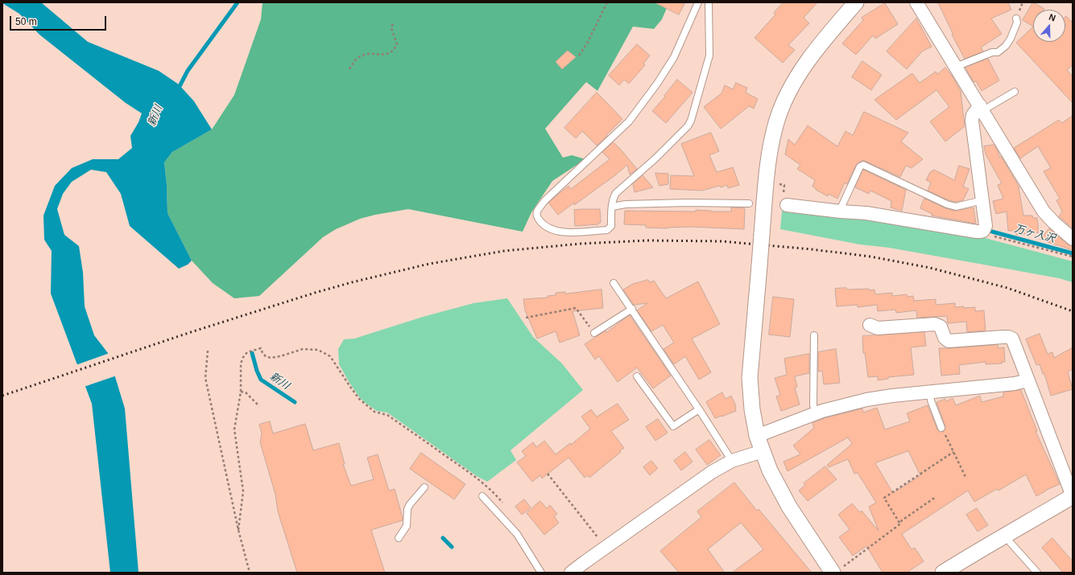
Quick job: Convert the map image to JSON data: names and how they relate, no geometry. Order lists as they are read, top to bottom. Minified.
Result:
{"water":["新川","万ヶ入沢"],"scale_bar":"50 m","north":"top"}
